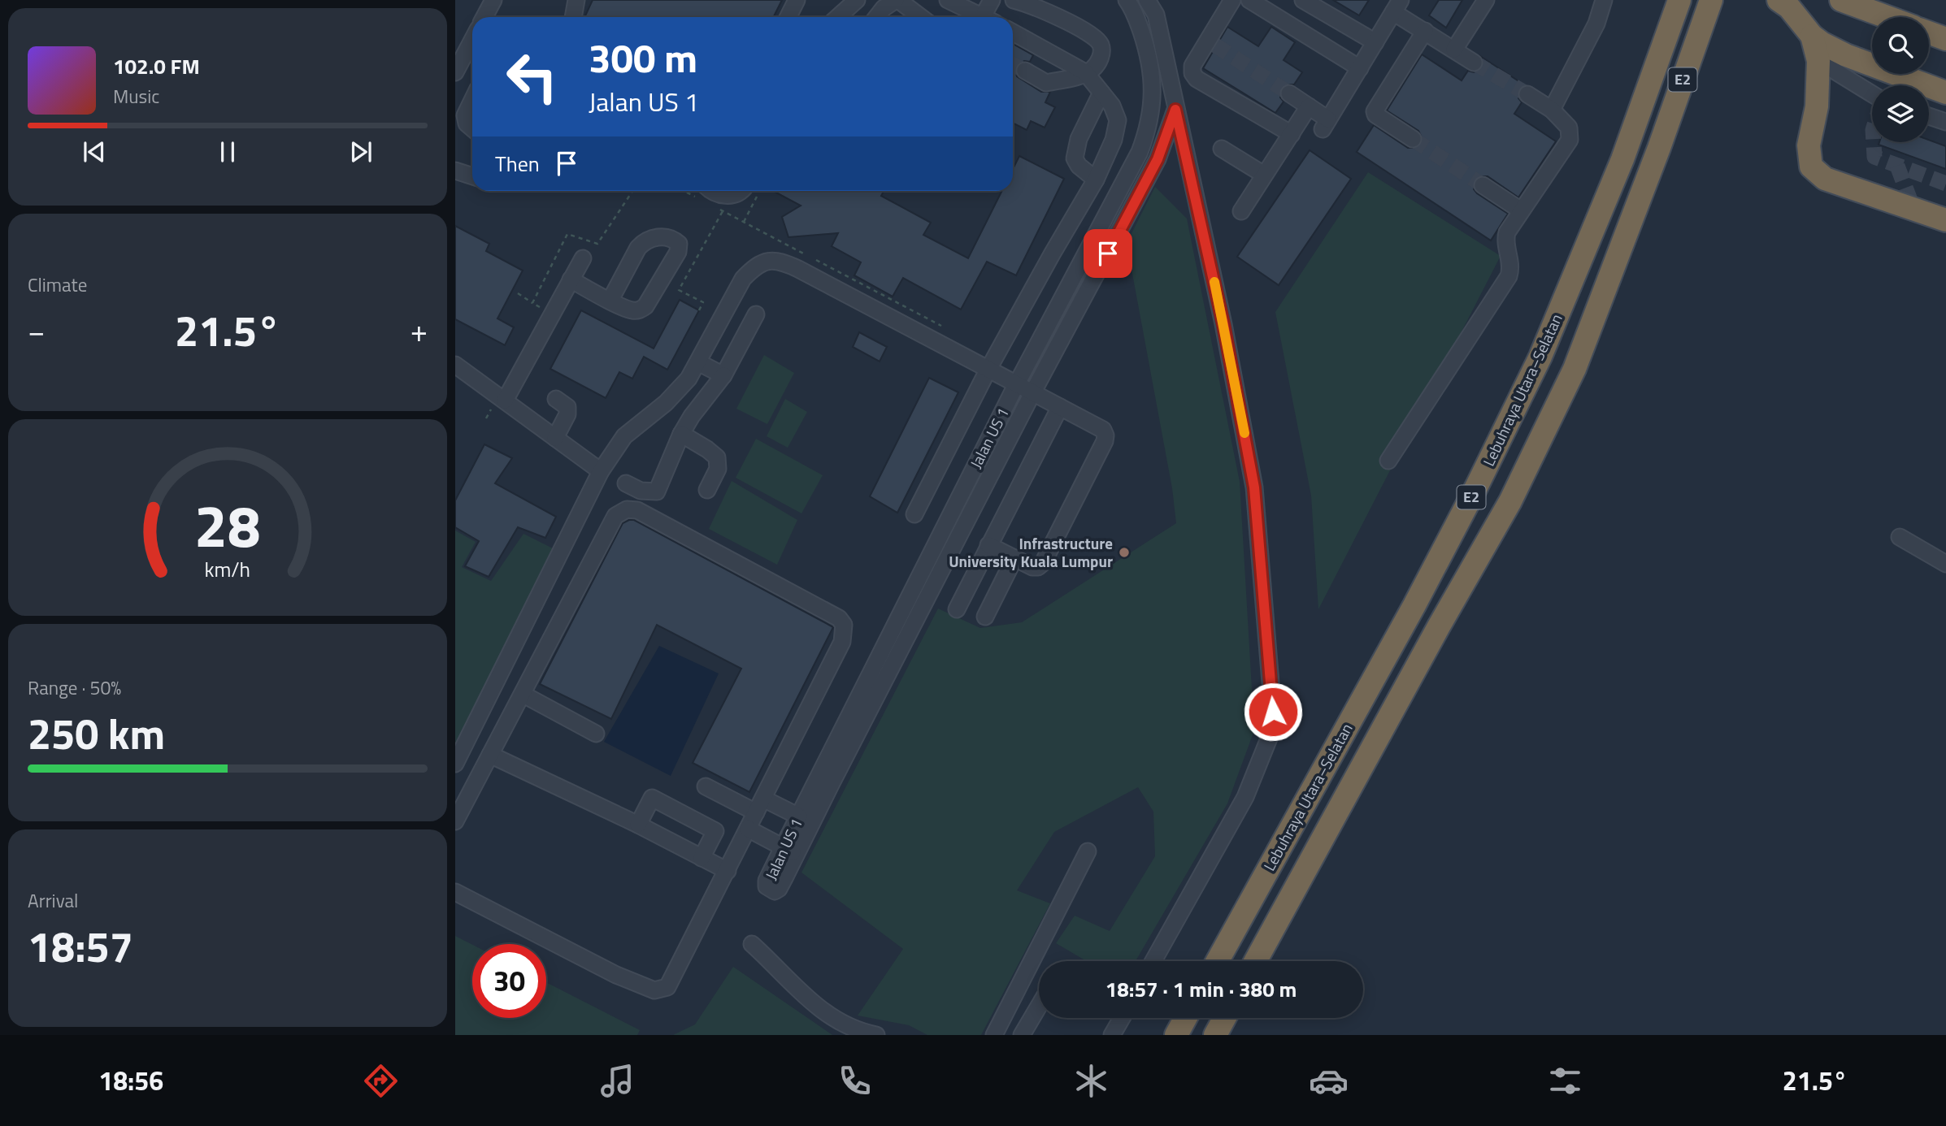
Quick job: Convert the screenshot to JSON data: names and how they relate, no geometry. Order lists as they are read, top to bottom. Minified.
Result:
{"streets":{"highway":["E2","Lebuhraya Utara–Selatan"],"street":["Jalan US 1"]},"places":["Infrastructure University Kuala Lumpur"],"page":{"turn":["300 m","Jalan US 1"],"song":["102.0 FM","Music"],"then":"Then","tile":["Climate",["Range · 50%","250 km"],["Arrival","18:57"]],"heat":["−","21.5°","+"],"limit":"30","trip":"18:57 · 1 min · 380 m","tabs":["18:56","21.5°"],"gauge":["28","km/h"]}}
